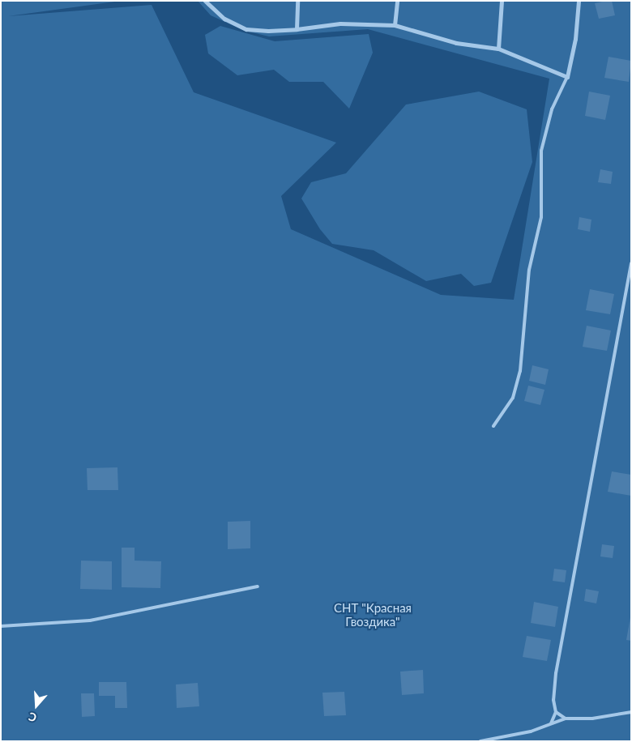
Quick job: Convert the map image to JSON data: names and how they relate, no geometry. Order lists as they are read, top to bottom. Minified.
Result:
{"parks":["СНТ \"Красная Гвоздика\""],"north":"bottom"}
